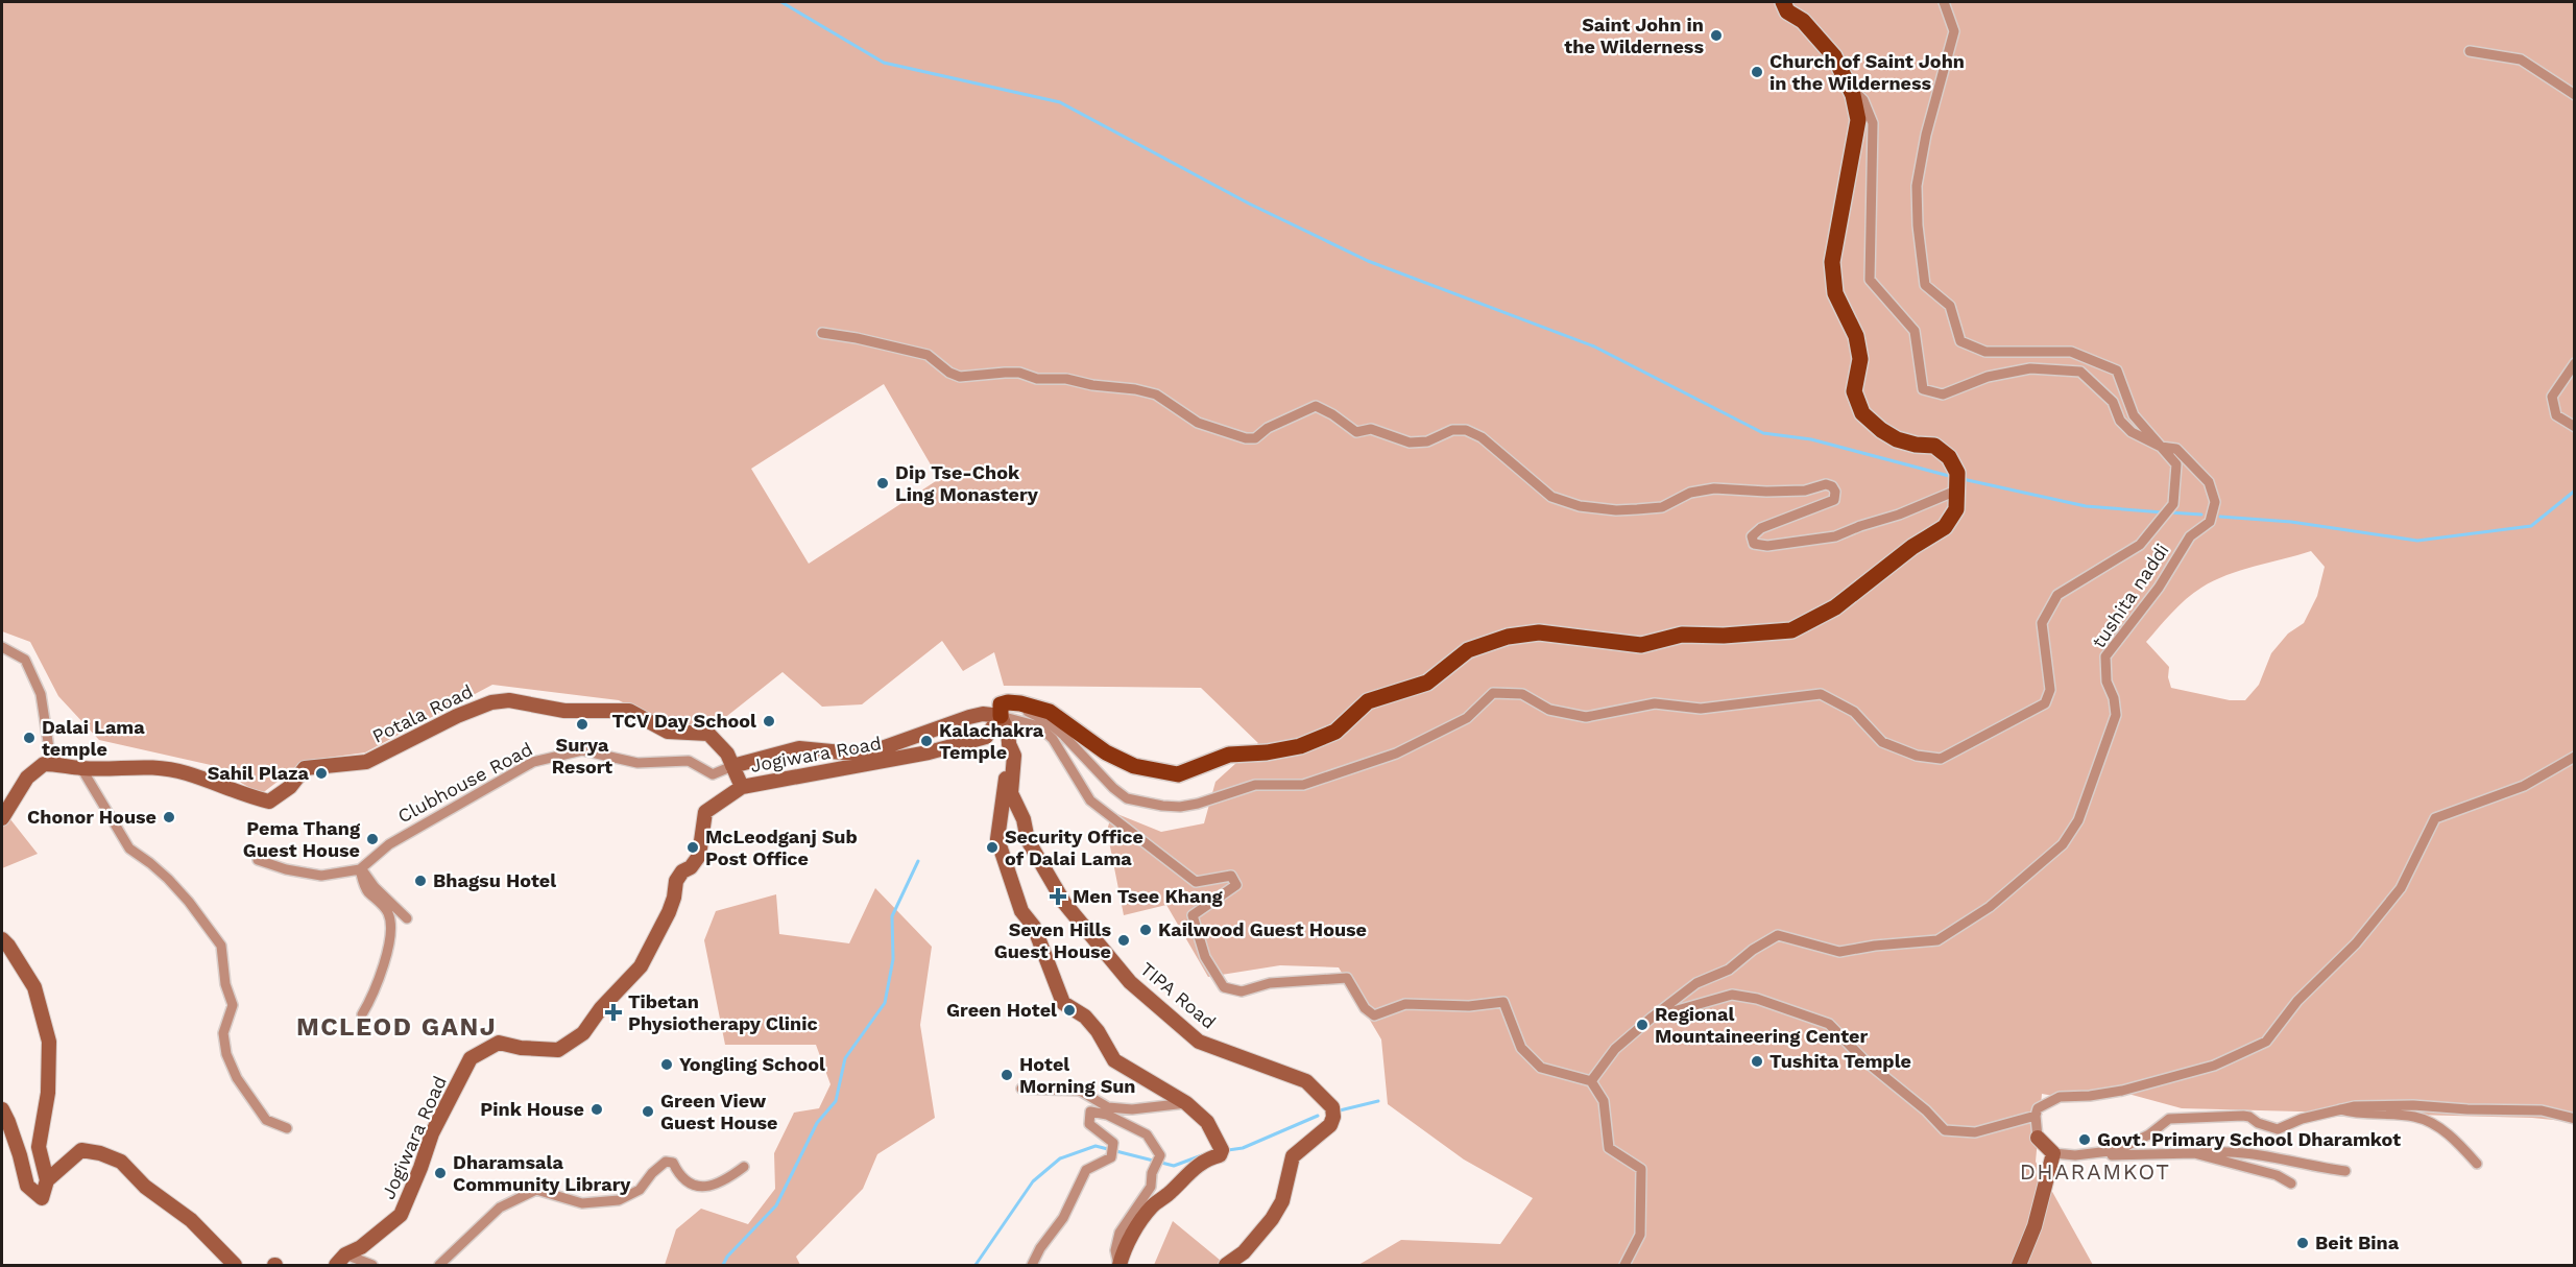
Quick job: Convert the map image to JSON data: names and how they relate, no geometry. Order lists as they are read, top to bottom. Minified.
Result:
{"streets":{"street":["tushita naddi","Potala Road","Jogiwara Road","Clubhouse Road","TIPA Road"]},"crossings":[["Potala Road","Clubhouse Road"]],"districts":["MCLEOD GANJ","DHARAMKOT"],"places":{"other":["Saint John in the Wilderness","Church of Saint John in the Wilderness","Dip Tse-Chok Ling Monastery","TCV Day School","Surya Resort","Dalai Lama temple","Kalachakra Temple","Sahil Plaza","Chonor House","Pema Thang Guest House","McLeodganj Sub Post Office","Security Office of Dalai Lama","Bhagsu Hotel","Kailwood Guest House","Seven Hills Guest House","Green Hotel","Regional Mountaineering Center","Tushita Temple","Yongling School","Hotel Morning Sun","Pink House","Green View Guest House","Govt. Primary School Dharamkot","Dharamsala Community Library","Beit Bina"],"health":["Men Tsee Khang","Tibetan Physiotherapy Clinic"]}}
